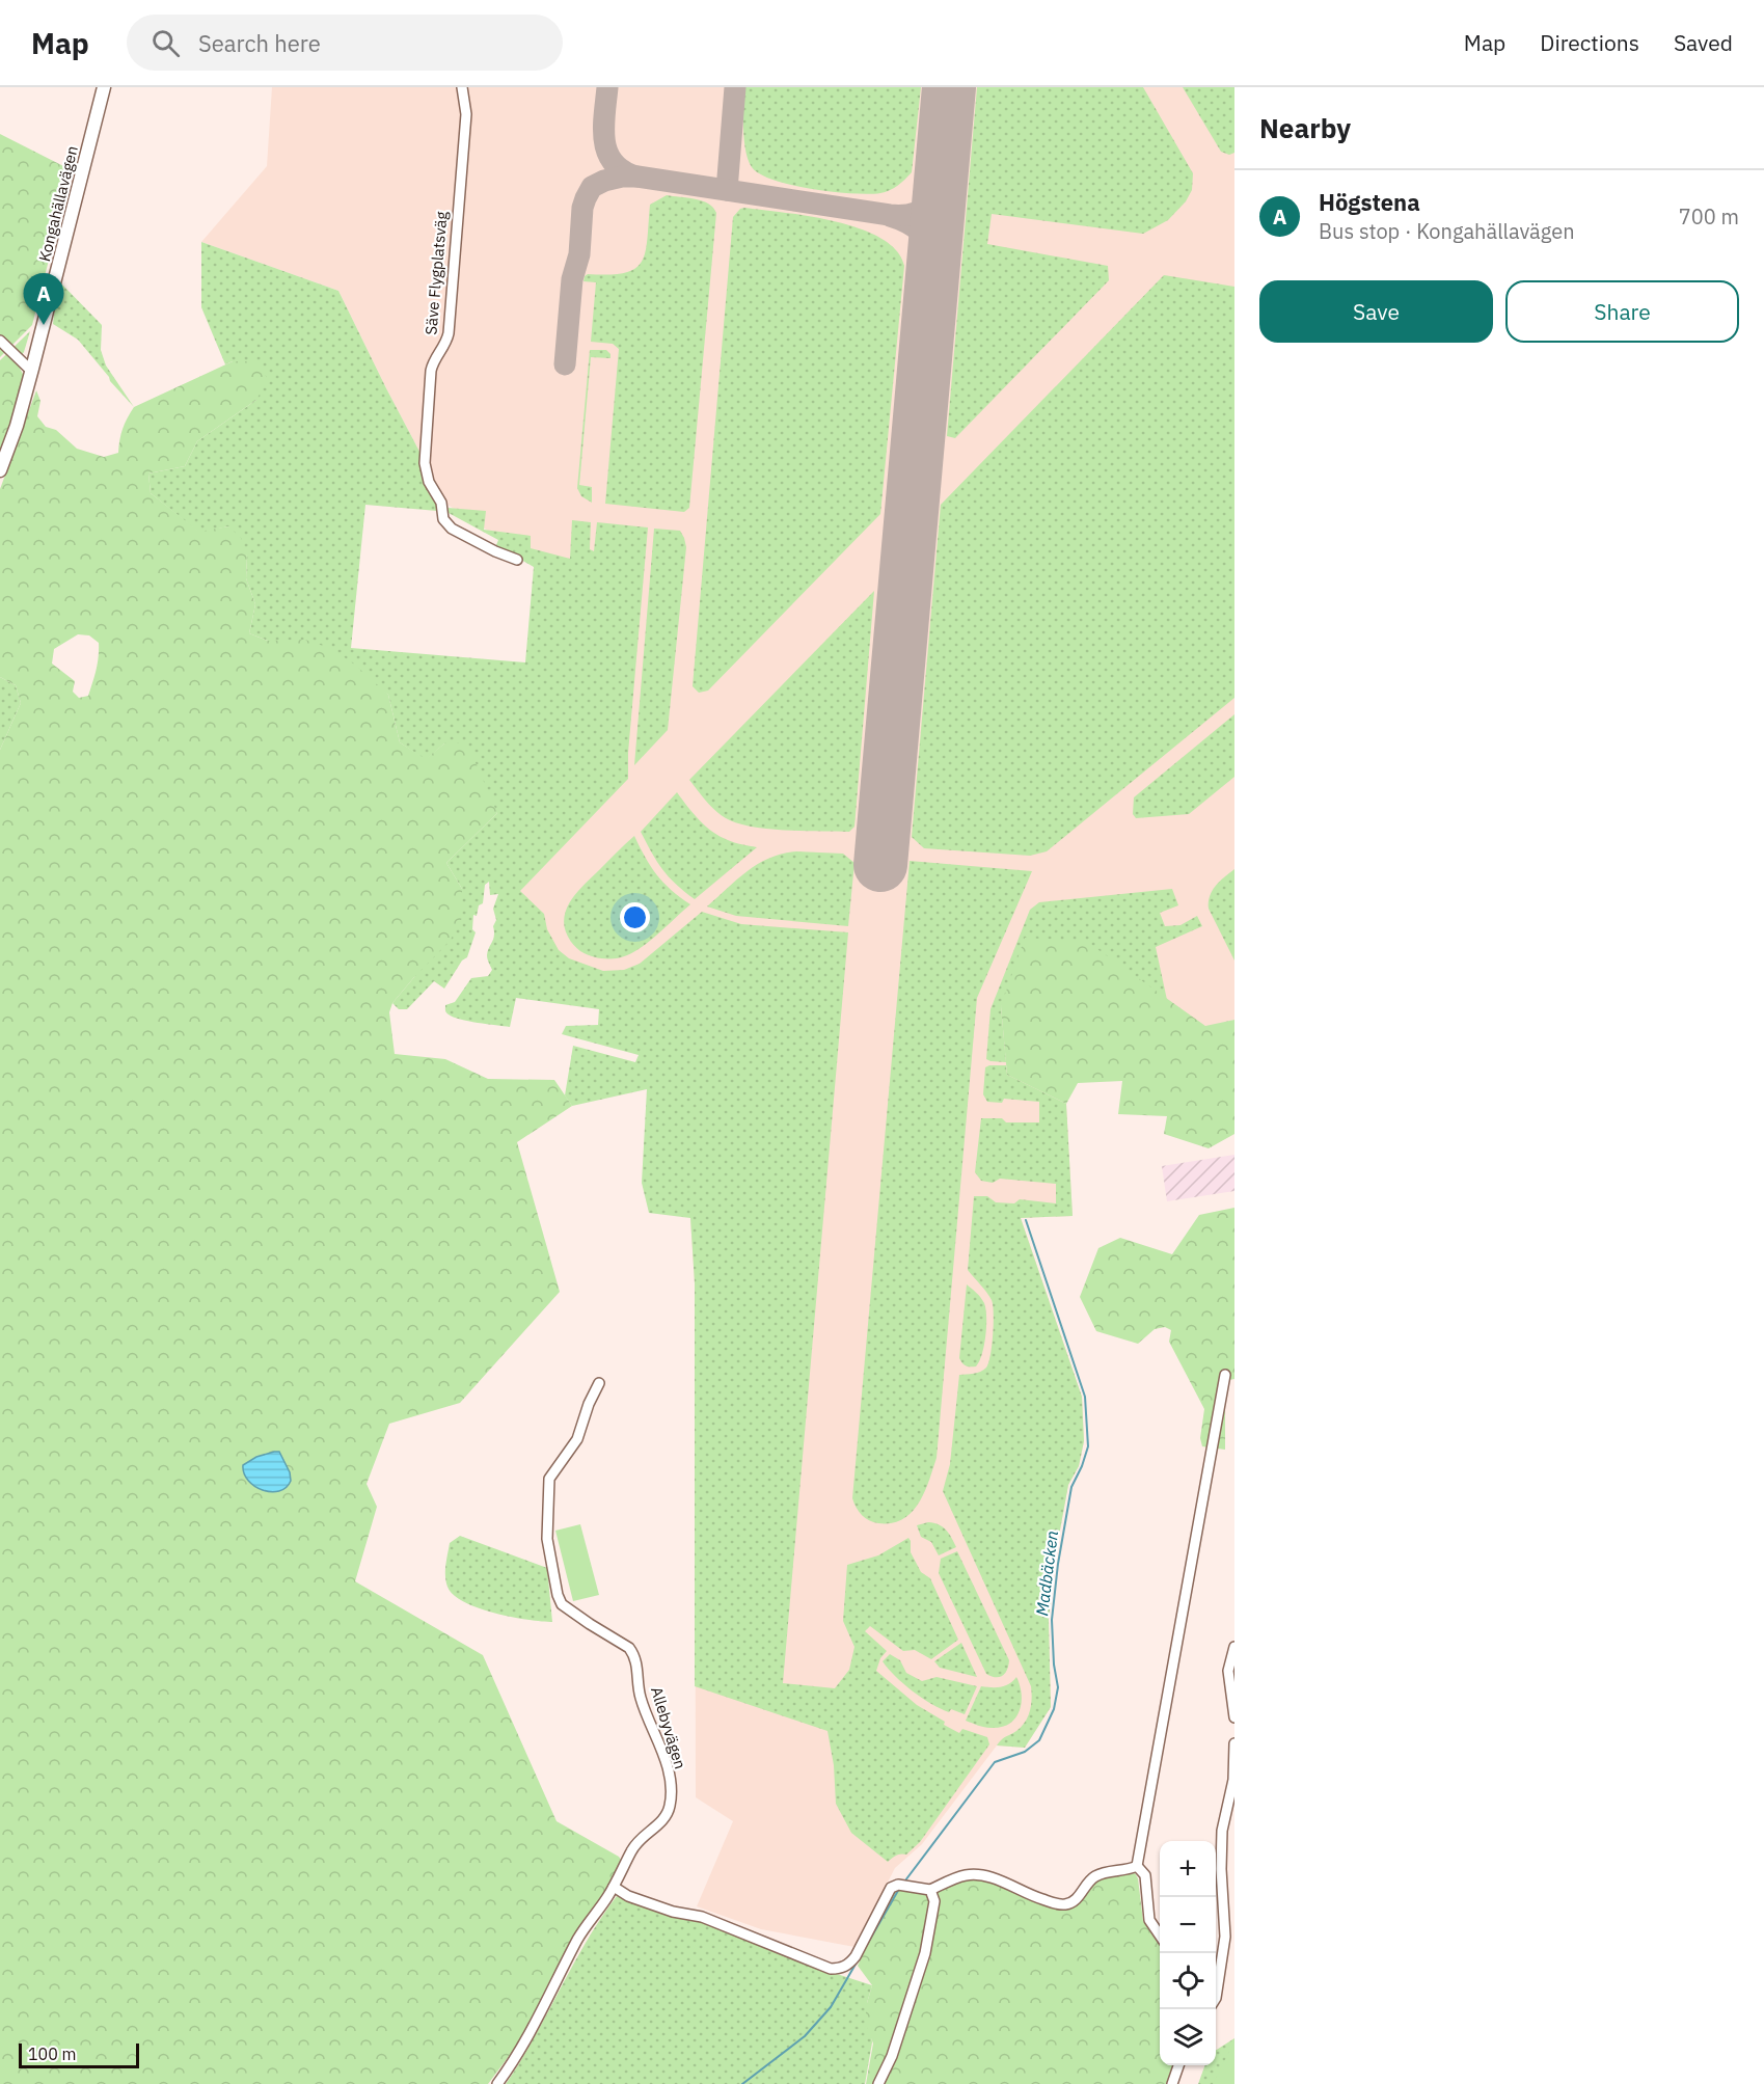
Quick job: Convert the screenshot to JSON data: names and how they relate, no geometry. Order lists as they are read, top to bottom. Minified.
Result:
{"streets":{"street":["Kongahällavägen","Säve Flygplatsväg","Allebyvägen"]},"water":["Madbäcken"],"scale_bar":"100 m","page":{"header":"Map","search":"Search here","nav":["Map","Directions","Saved"],"heading":"Nearby","list":[{"mark":"A","name":"Högstena","note":"Bus stop · Kongahällavägen","value":"700 m"}],"buttons":["Save","Share"],"pins":"A","map_buttons":["+","−"],"scale":"100 m"}}
